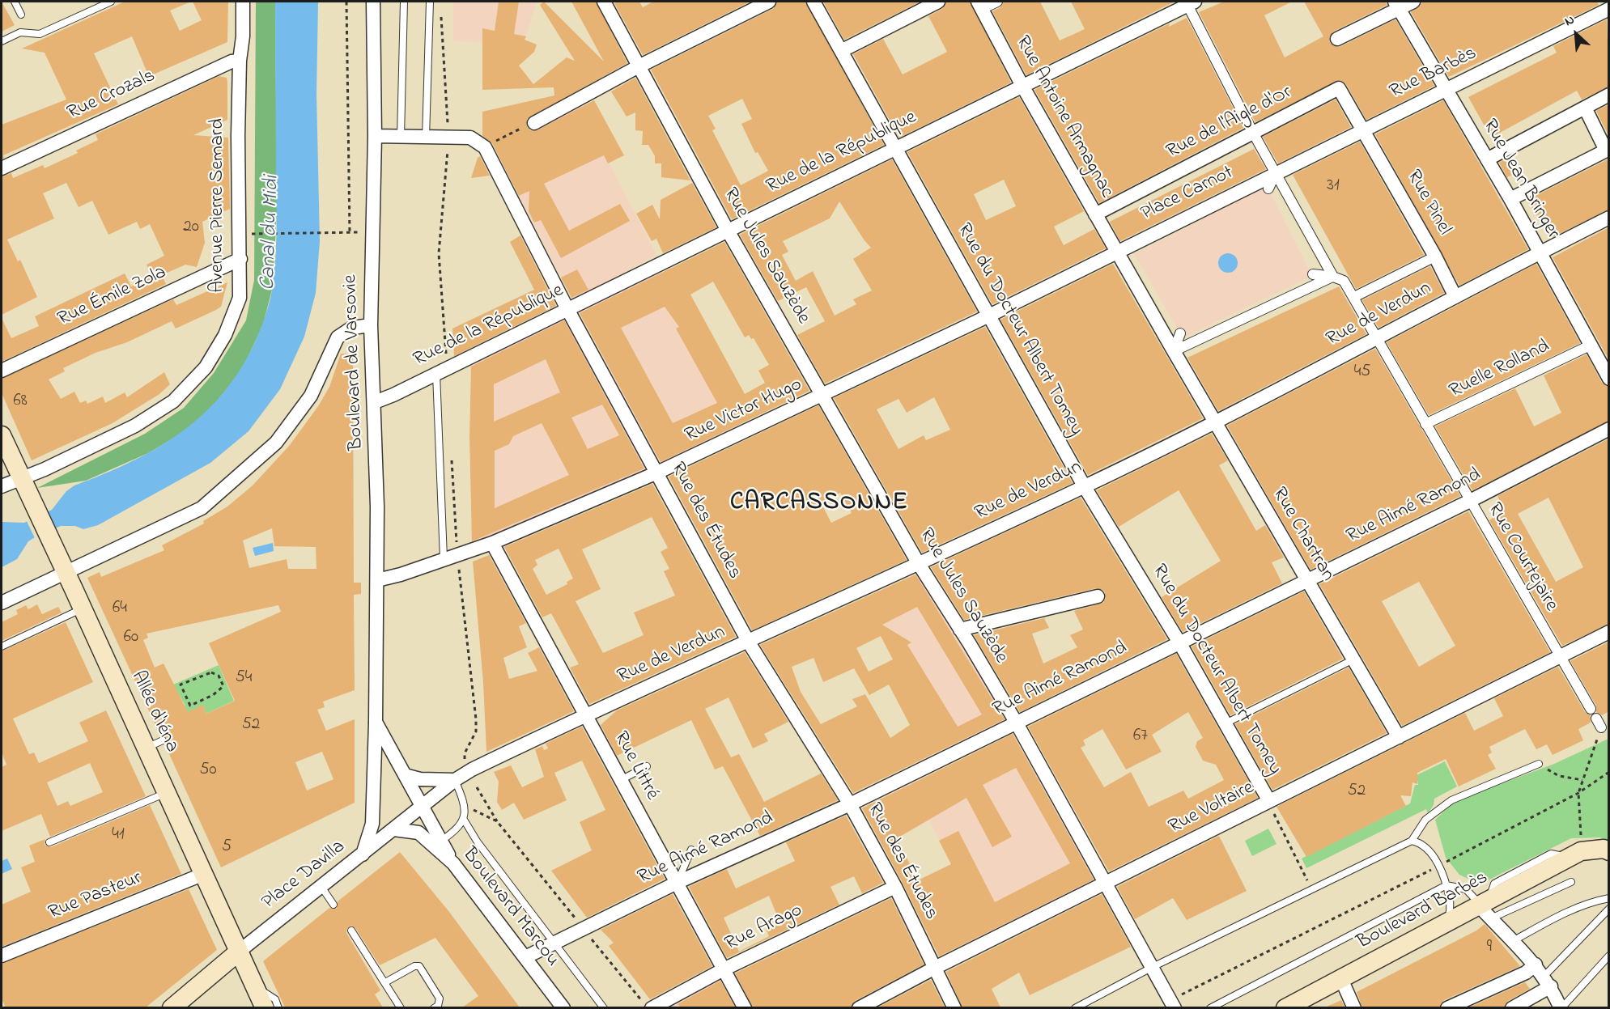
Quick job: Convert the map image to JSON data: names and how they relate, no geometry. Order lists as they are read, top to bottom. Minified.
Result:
{"streets":{"main road":["Allée d'Iéna","Boulevard Barbès"],"street":["Rue Barbès","Rue Crozals","Rue Antoine Armagnac","Rue de l'Aigle d'Or","Rue de la République","Rue Jean Bringer","Place Carnot","Rue Pinel","Avenue Pierre Semard","Rue Jules Sauzède","Rue Émile Zola","Rue de Verdun","Rue du Docteur Albert Tomey","Boulevard de Varsovie","Ruelle Rolland","Rue Victor Hugo","Rue Aimé Ramond","Rue des Études","Rue Chartran","Rue Courtejaire","Rue Littré","Rue Voltaire","Place Davilla","Rue Pasteur","Boulevard Marcou","Rue Arago"]},"crossings":[["Rue Barbès","Rue de l'Aigle d'Or"],["Rue Barbès","Rue Jean Bringer"],["Rue Barbès","Place Carnot"],["Rue Barbès","Rue Pinel"],["Rue Crozals","Avenue Pierre Semard"],["Rue Antoine Armagnac","Rue de l'Aigle d'Or"],["Rue Antoine Armagnac","Rue de la République"],["Rue Antoine Armagnac","Place Carnot"],["Rue Antoine Armagnac","Rue Victor Hugo"],["Rue de l'Aigle d'Or","Rue Pinel"],["Rue de la République","Rue Jules Sauzède"],["Rue de la République","Rue du Docteur Albert Tomey"],["Rue de la République","Boulevard de Varsovie"],["Rue de la République","Rue des Études"],["Rue Jean Bringer","Rue de Verdun"],["Rue Jean Bringer","Ruelle Rolland"],["Place Carnot","Rue Victor Hugo"],["Rue Pinel","Rue de Verdun"],["Avenue Pierre Semard","Rue Émile Zola"],["Avenue Pierre Semard","Allée d'Iéna"],["Rue Jules Sauzède","Rue de Verdun"],["Rue Jules Sauzède","Rue Victor Hugo"],["Rue Jules Sauzède","Rue Aimé Ramond"],["Rue Jules Sauzède","Rue Voltaire"],["Rue de Verdun","Rue du Docteur Albert Tomey"],["Rue de Verdun","Boulevard de Varsovie"],["Rue de Verdun","Rue des Études"],["Rue de Verdun","Rue Chartran"],["Rue de Verdun","Rue Courtejaire"],["Rue de Verdun","Rue Littré"],["Rue de Verdun","Place Davilla"],["Rue de Verdun","Boulevard Marcou"],["Rue du Docteur Albert Tomey","Rue Victor Hugo"],["Rue du Docteur Albert Tomey","Rue Aimé Ramond"],["Rue du Docteur Albert Tomey","Rue Voltaire"],["Boulevard de Varsovie","Rue Victor Hugo"],["Boulevard de Varsovie","Place Davilla"],["Boulevard de Varsovie","Boulevard Marcou"],["Ruelle Rolland","Rue Courtejaire"],["Rue Victor Hugo","Rue des Études"],["Rue Victor Hugo","Rue Littré"],["Rue Aimé Ramond","Rue des Études"],["Rue Aimé Ramond","Rue Chartran"],["Rue Aimé Ramond","Rue Courtejaire"],["Rue Aimé Ramond","Rue Littré"],["Rue Aimé Ramond","Boulevard Marcou"],["Rue des Études","Rue Voltaire"],["Rue des Études","Rue Arago"],["Rue Chartran","Rue Voltaire"],["Rue Courtejaire","Rue Voltaire"],["Allée d'Iéna","Place Davilla"],["Allée d'Iéna","Rue Pasteur"],["Rue Littré","Rue Arago"],["Place Davilla","Boulevard Marcou"]],"districts":["CARCASSONNE"],"water":["Canal du Midi"],"house_numbers":["31","20","45","68","64","60","54","52","67","50","52","41","5","9"],"north":"top left"}
